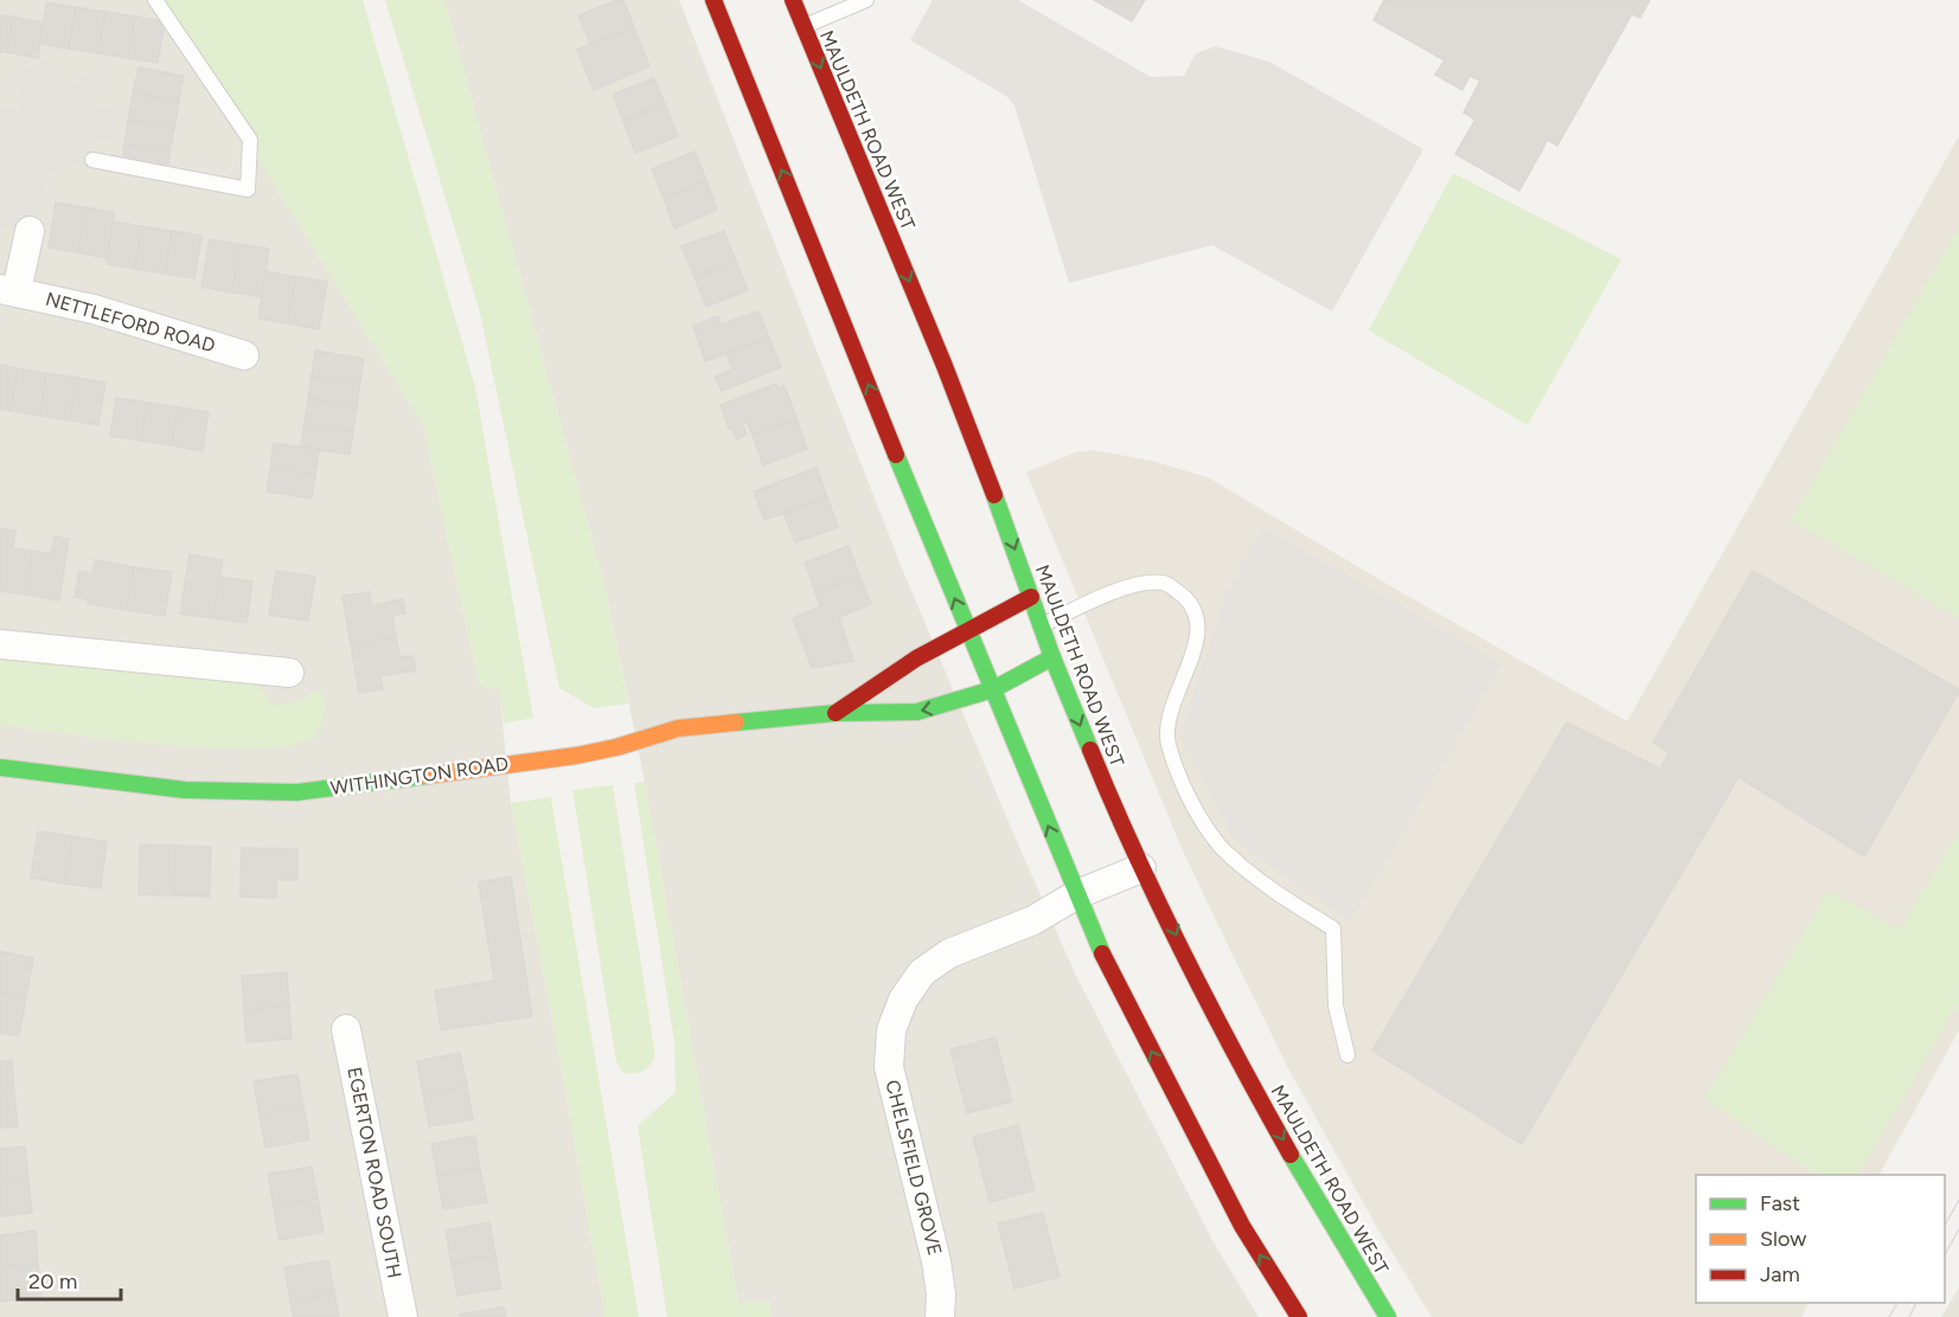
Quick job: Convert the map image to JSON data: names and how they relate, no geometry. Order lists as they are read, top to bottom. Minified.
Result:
{"streets":{"street":["MAULDETH ROAD WEST","NETTLEFORD ROAD","WITHINGTON ROAD","CHELSFIELD GROVE","EGERTON ROAD SOUTH"]},"crossings":[["MAULDETH ROAD WEST","WITHINGTON ROAD"],["MAULDETH ROAD WEST","CHELSFIELD GROVE"]],"legend":["Fast","Slow","Jam"],"scale_bar":"20 m"}
